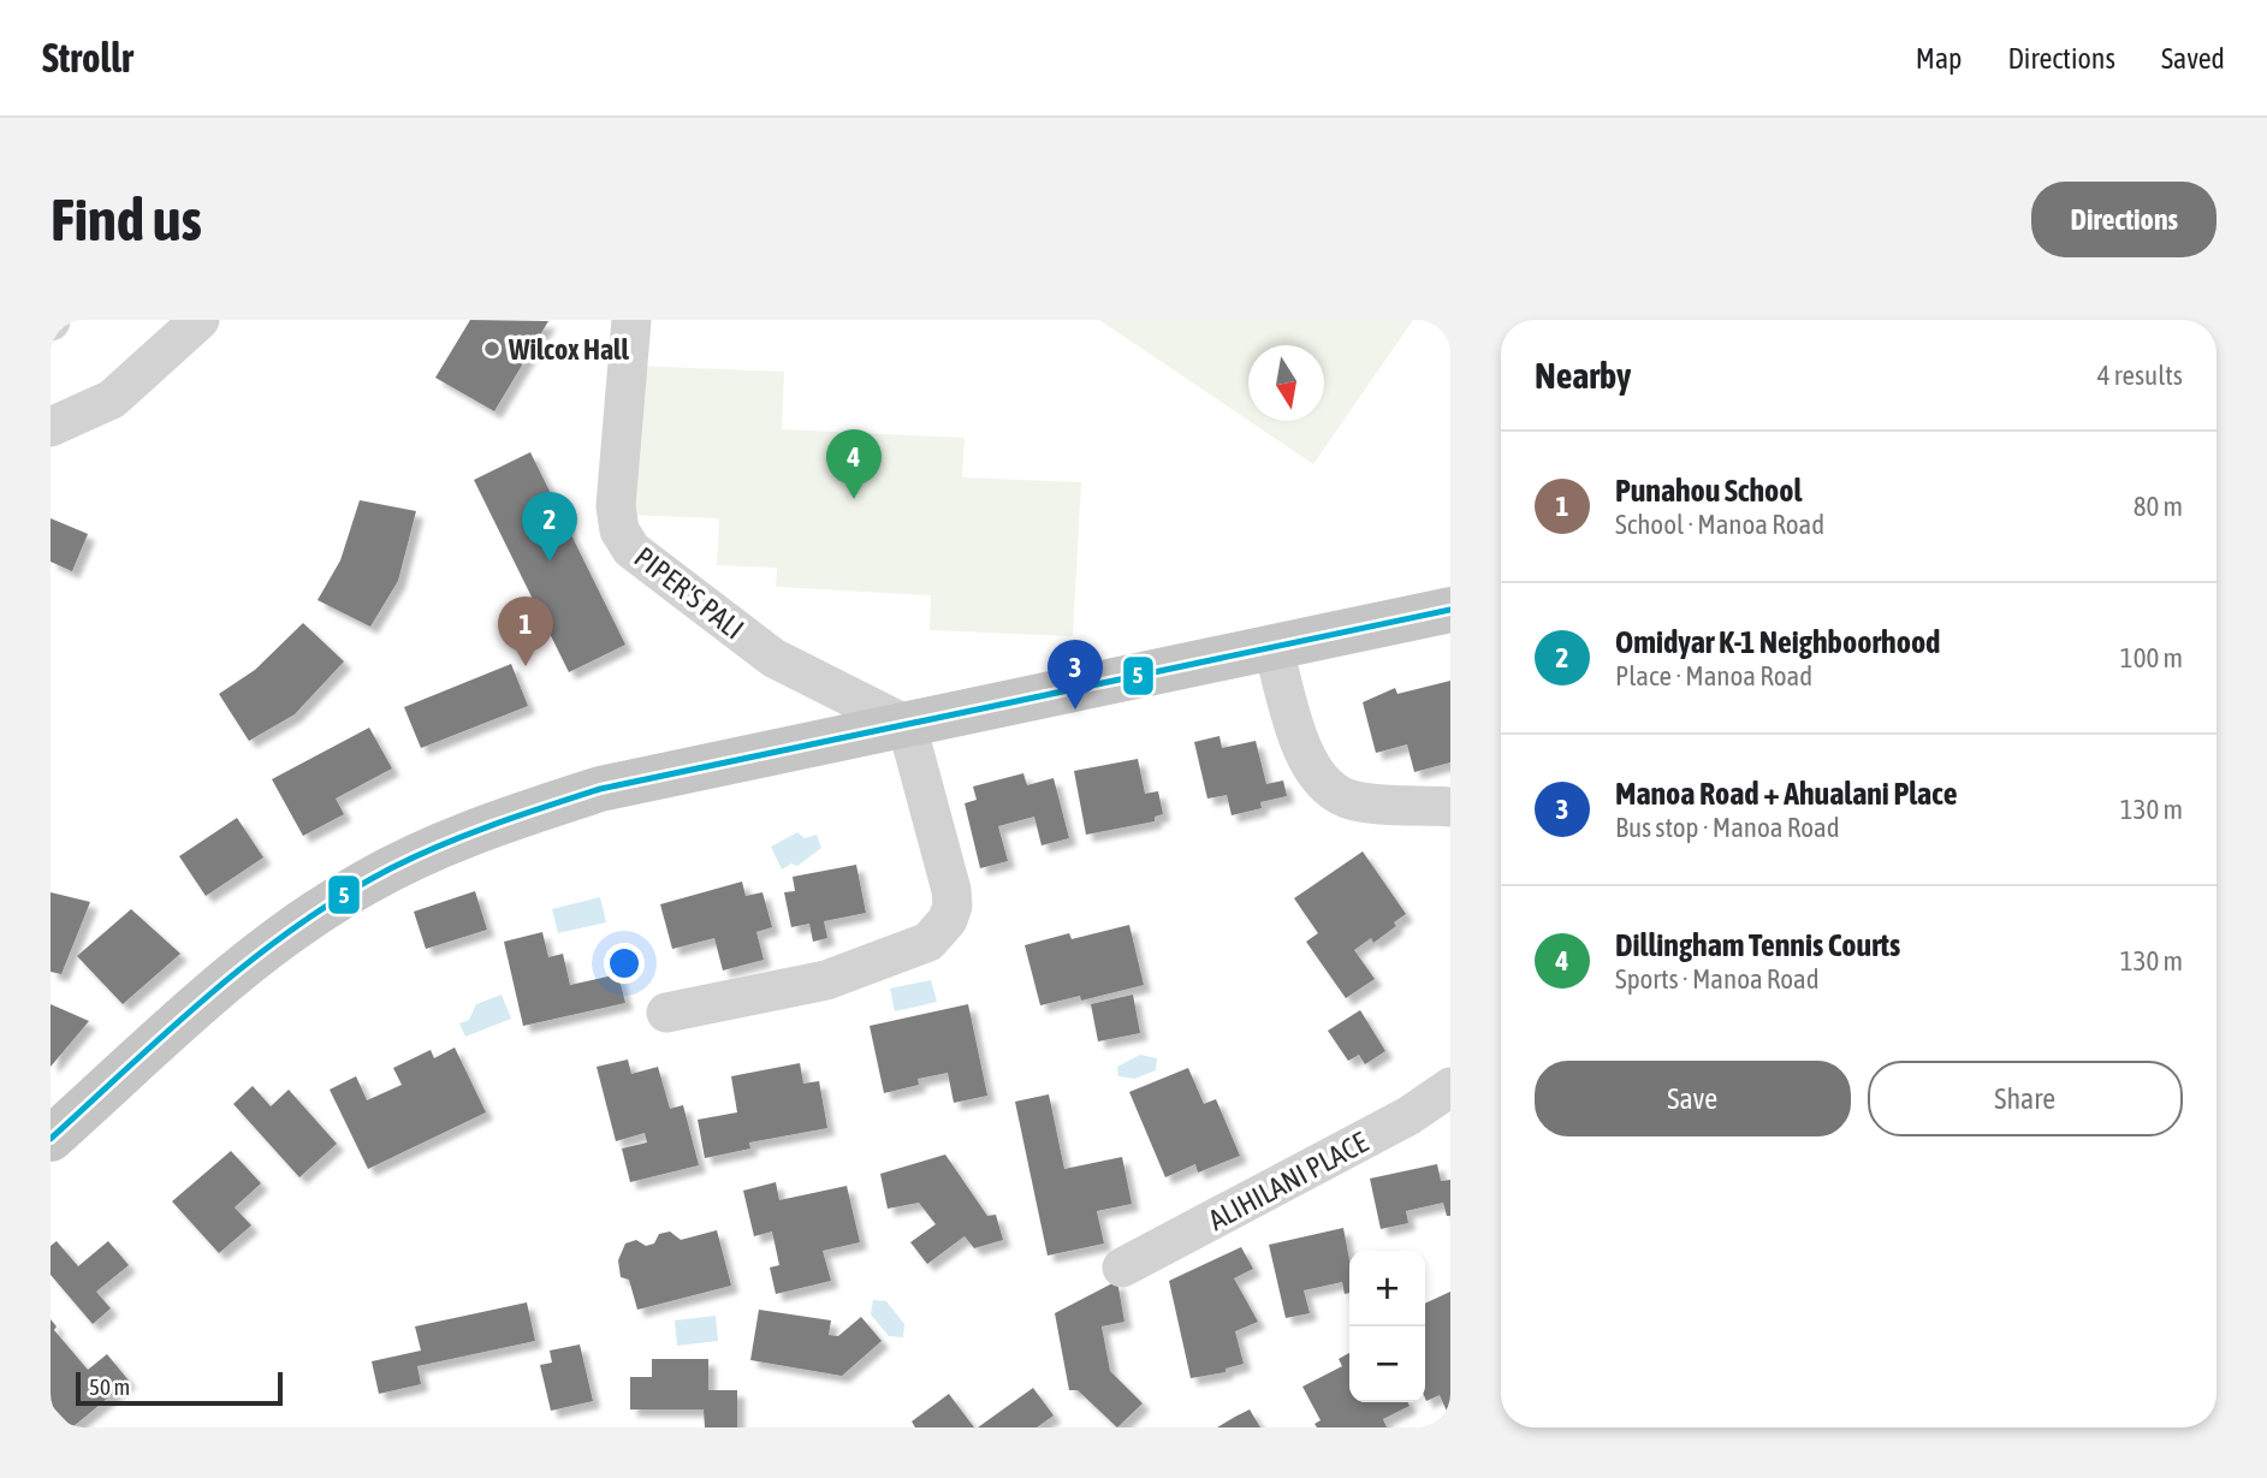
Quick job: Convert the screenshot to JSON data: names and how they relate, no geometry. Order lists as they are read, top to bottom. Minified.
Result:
{"streets":{"street":["PIPER'S PALI","ALIHILANI PLACE"]},"places":["Wilcox Hall"],"lines":["transit line 5"],"scale_bar":"50 m","north":"bottom","page":{"header":"Strollr","nav":["Map","Directions","Saved"],"buttons":["Directions",["Save","Share"]],"title":"Find us","heading":["Nearby","4 results"],"pins":["4","2","1","3"],"list":[{"mark":"1","name":"Punahou School","note":"School · Manoa Road","value":"80 m"},{"mark":"2","name":"Omidyar K-1 Neighboorhood","note":"Place · Manoa Road","value":"100 m"},{"mark":"3","name":"Manoa Road + Ahualani Place","note":"Bus stop · Manoa Road","value":"130 m"},{"mark":"4","name":"Dillingham Tennis Courts","note":"Sports · Manoa Road","value":"130 m"}],"map_buttons":["+","−"],"scale":"50 m"}}
